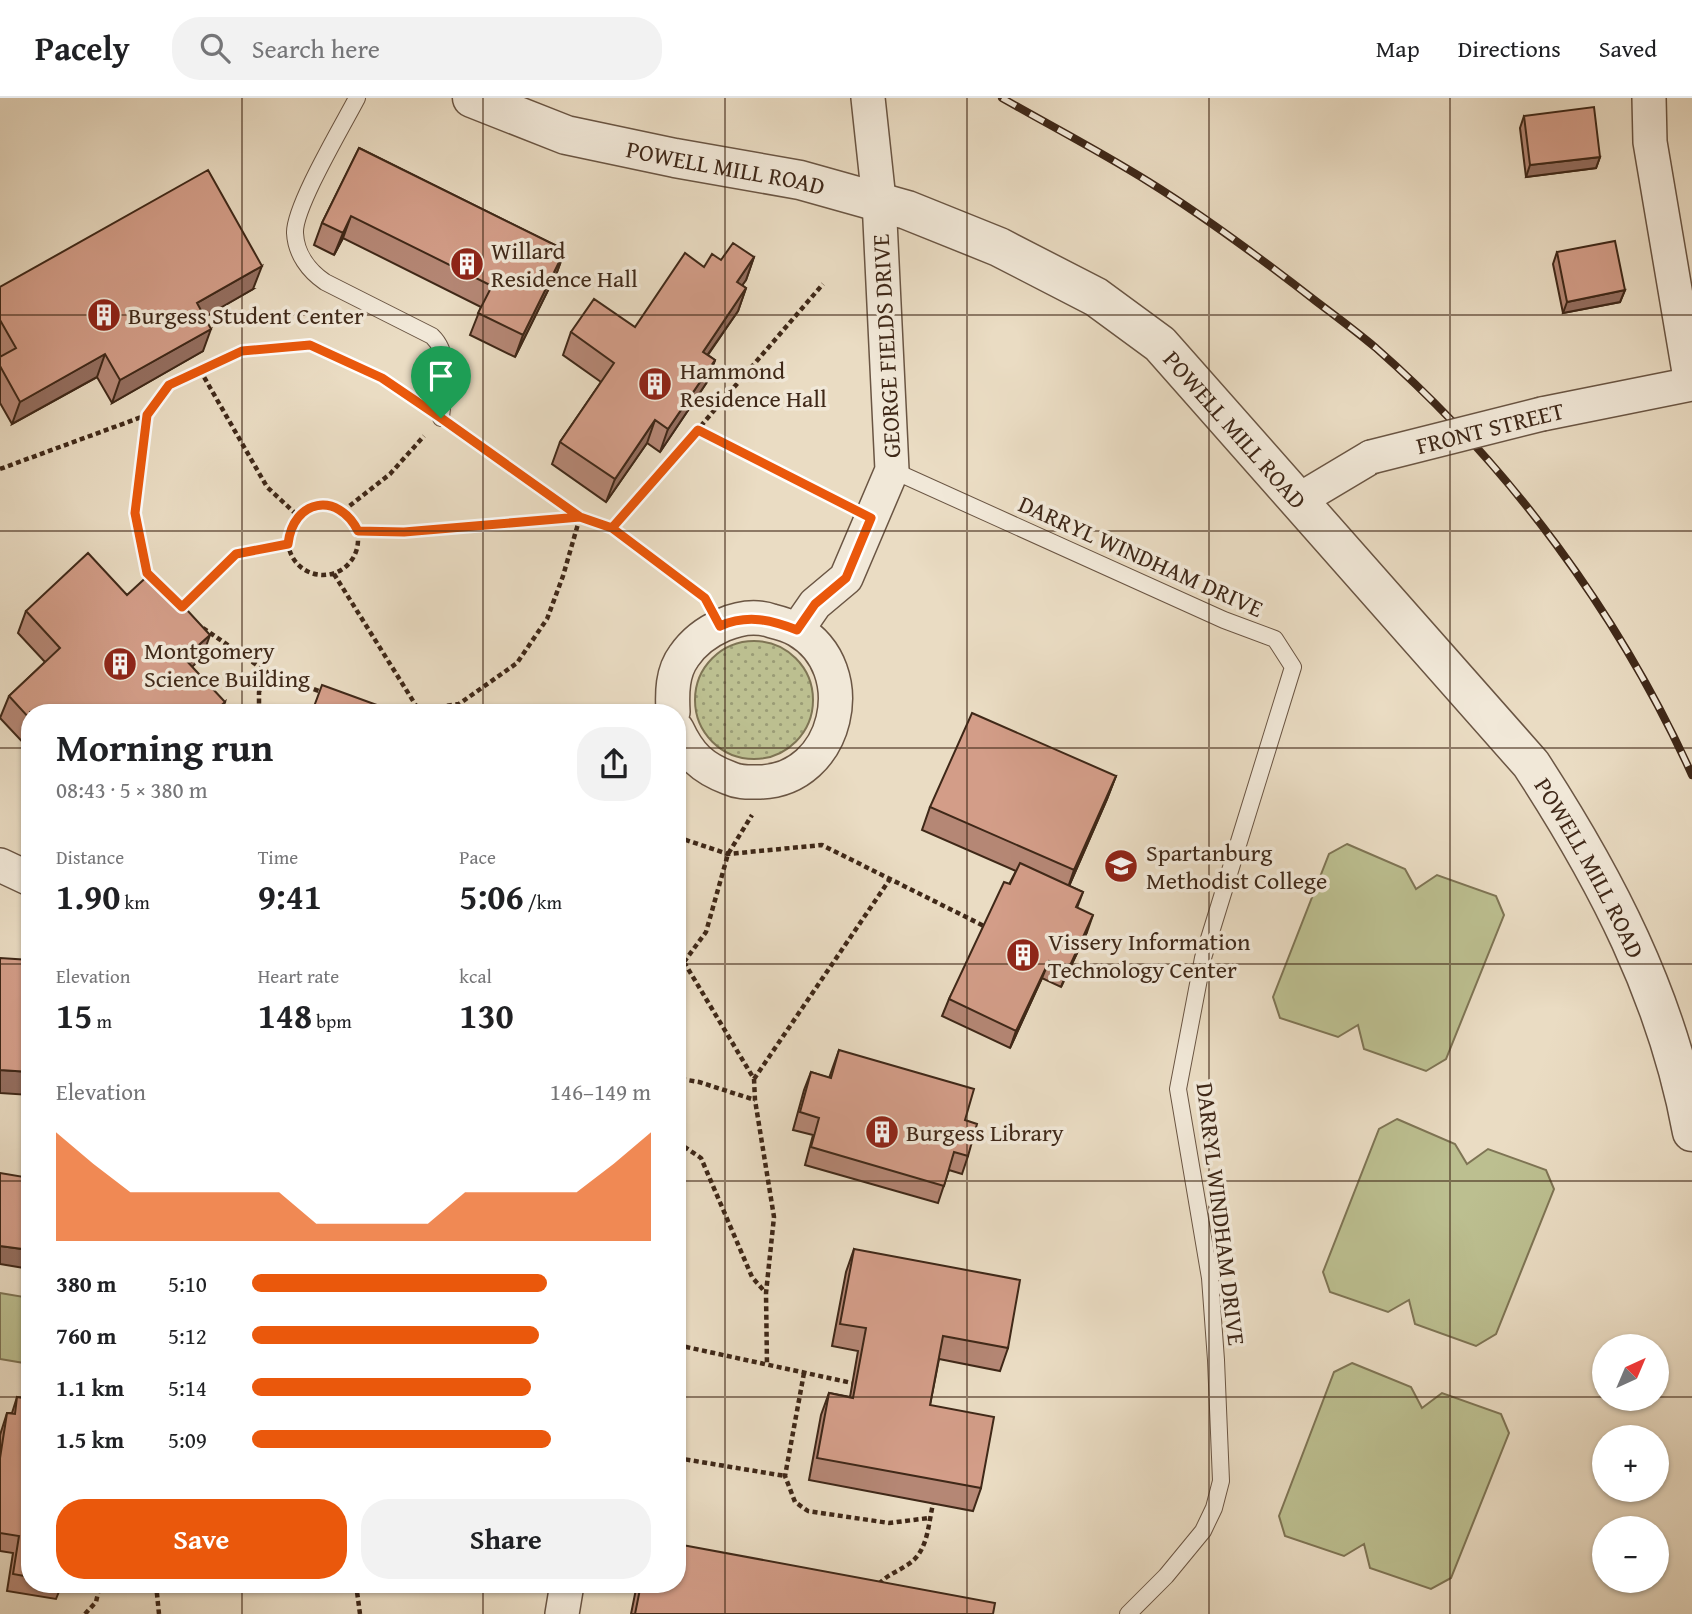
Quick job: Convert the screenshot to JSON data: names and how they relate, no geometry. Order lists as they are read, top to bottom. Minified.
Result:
{"streets":{"street":["POWELL MILL ROAD","GEORGE FIELDS DRIVE","FRONT STREET"],"lane":["DARRYL WINDHAM DRIVE"]},"crossings":[["POWELL MILL ROAD","GEORGE FIELDS DRIVE"],["POWELL MILL ROAD","FRONT STREET"],["GEORGE FIELDS DRIVE","DARRYL WINDHAM DRIVE"]],"places":{"building":["Willard Residence Hall","Burgess Student Center","Hammond Residence Hall","Montgomery Science Building","Vissery Information Technology Center","Burgess Library"],"school or university":["Spartanburg Methodist College"]},"north":"top right","page":{"header":"Pacely","search":"Search here","nav":["Map","Directions","Saved"],"heading":["Morning run","08:43 · 5 × 380 m"],"stats":[["Distance","1.90 km"],["Time","9:41"],["Pace","5:06 /km"],["Elevation","15 m"],["Heart rate","148 bpm"],["kcal","130"]],"chart":["Elevation","146–149 m"],"list":[{"name":"380 m","note":"5:10"},{"name":"760 m","note":"5:12"},{"name":"1.1 km","note":"5:14"},{"name":"1.5 km","note":"5:09"}],"map_buttons":["+","−"],"buttons":["Save","Share"]}}
